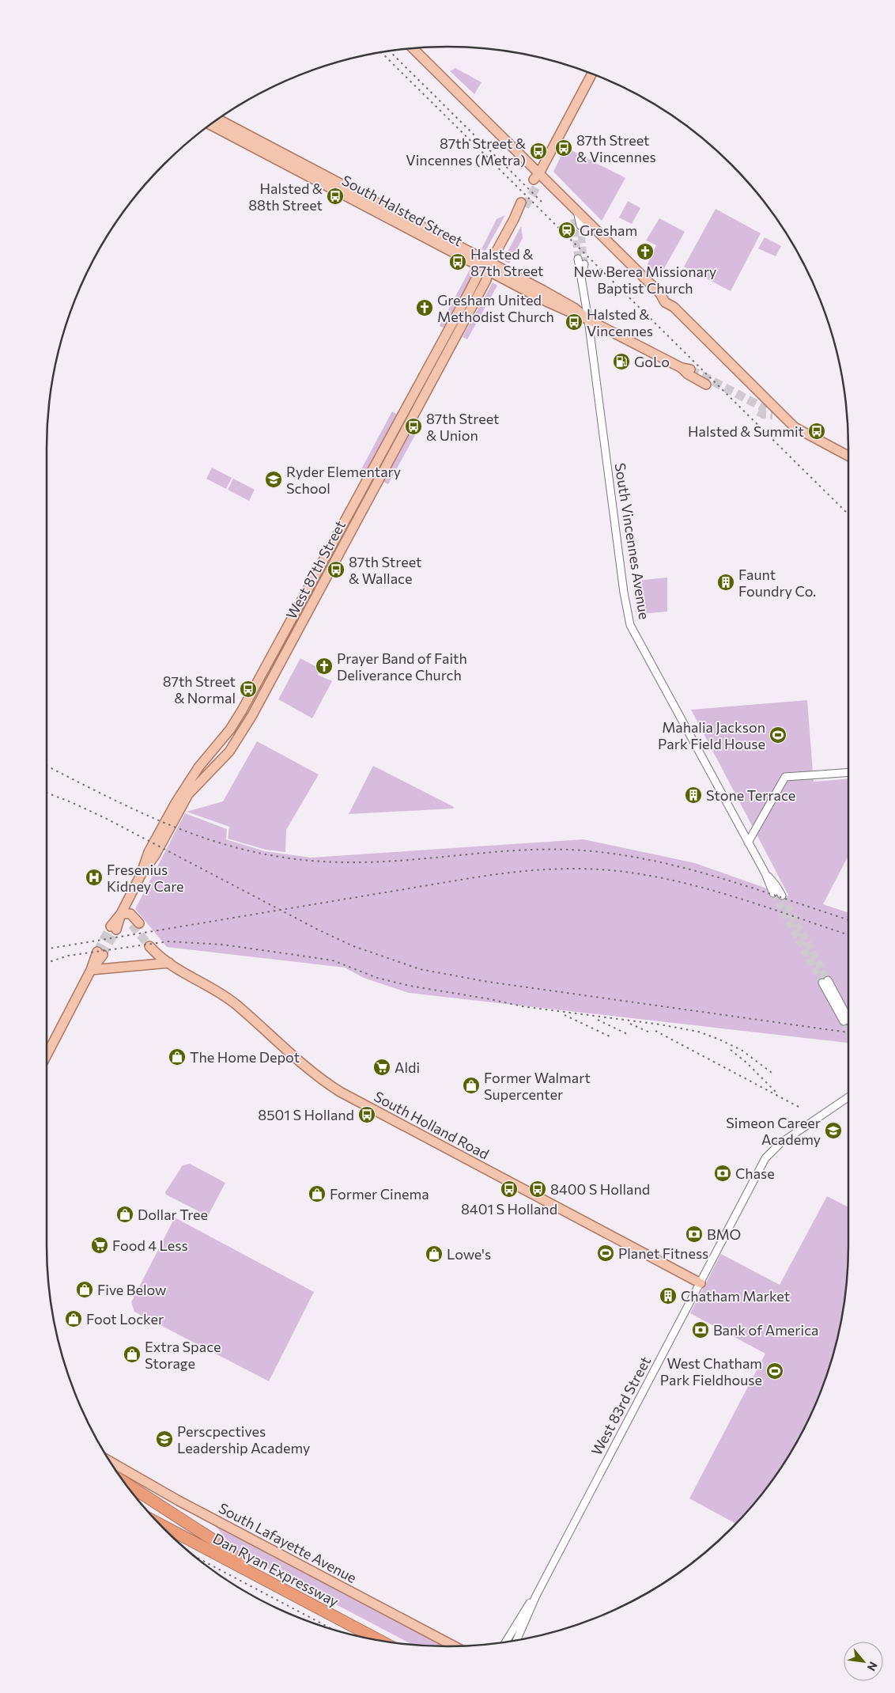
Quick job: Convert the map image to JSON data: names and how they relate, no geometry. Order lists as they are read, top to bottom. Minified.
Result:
{"streets":{"highway":["Dan Ryan Expressway"],"main road":["South Halsted Street","West 87th Street","South Holland Road","South Lafayette Avenue"],"street":["South Vincennes Avenue","West 83rd Street"]},"crossings":[["South Halsted Street","South Vincennes Avenue"],["South Halsted Street","West 87th Street"],["South Holland Road","West 83rd Street"]],"places":{"bus stop":["87th Street & Vincennes","87th Street & Vincennes (Metra)","Halsted & 88th Street","Halsted & 87th Street","Halsted & Vincennes","87th Street & Union","Halsted & Summit","87th Street & Wallace","87th Street & Normal","8501 S Holland","8401 S Holland","8400 S Holland"],"station":["Gresham"],"church":["New Berea Missionary Baptist Church","Gresham United Methodist Church","Prayer Band of Faith Deliverance Church"],"fuel station":["GoLo"],"school or university":["Ryder Elementary School","Simeon Career Academy","Perscpectives Leadership Academy"],"building":["Faunt Foundry Co.","Stone Terrace","Chatham Market"],"sports":["Mahalia Jackson Park Field House","Planet Fitness","West Chatham Park Fieldhouse"],"hospital":["Fresenius Kidney Care"],"shop":["The Home Depot","Former Walmart Supercenter","Former Cinema","Dollar Tree","Lowe's","Five Below","Foot Locker","Extra Space Storage"],"supermarket":["Aldi","Food 4 Less"],"bank":["Chase","BMO","Bank of America"]},"north":"bottom right"}
